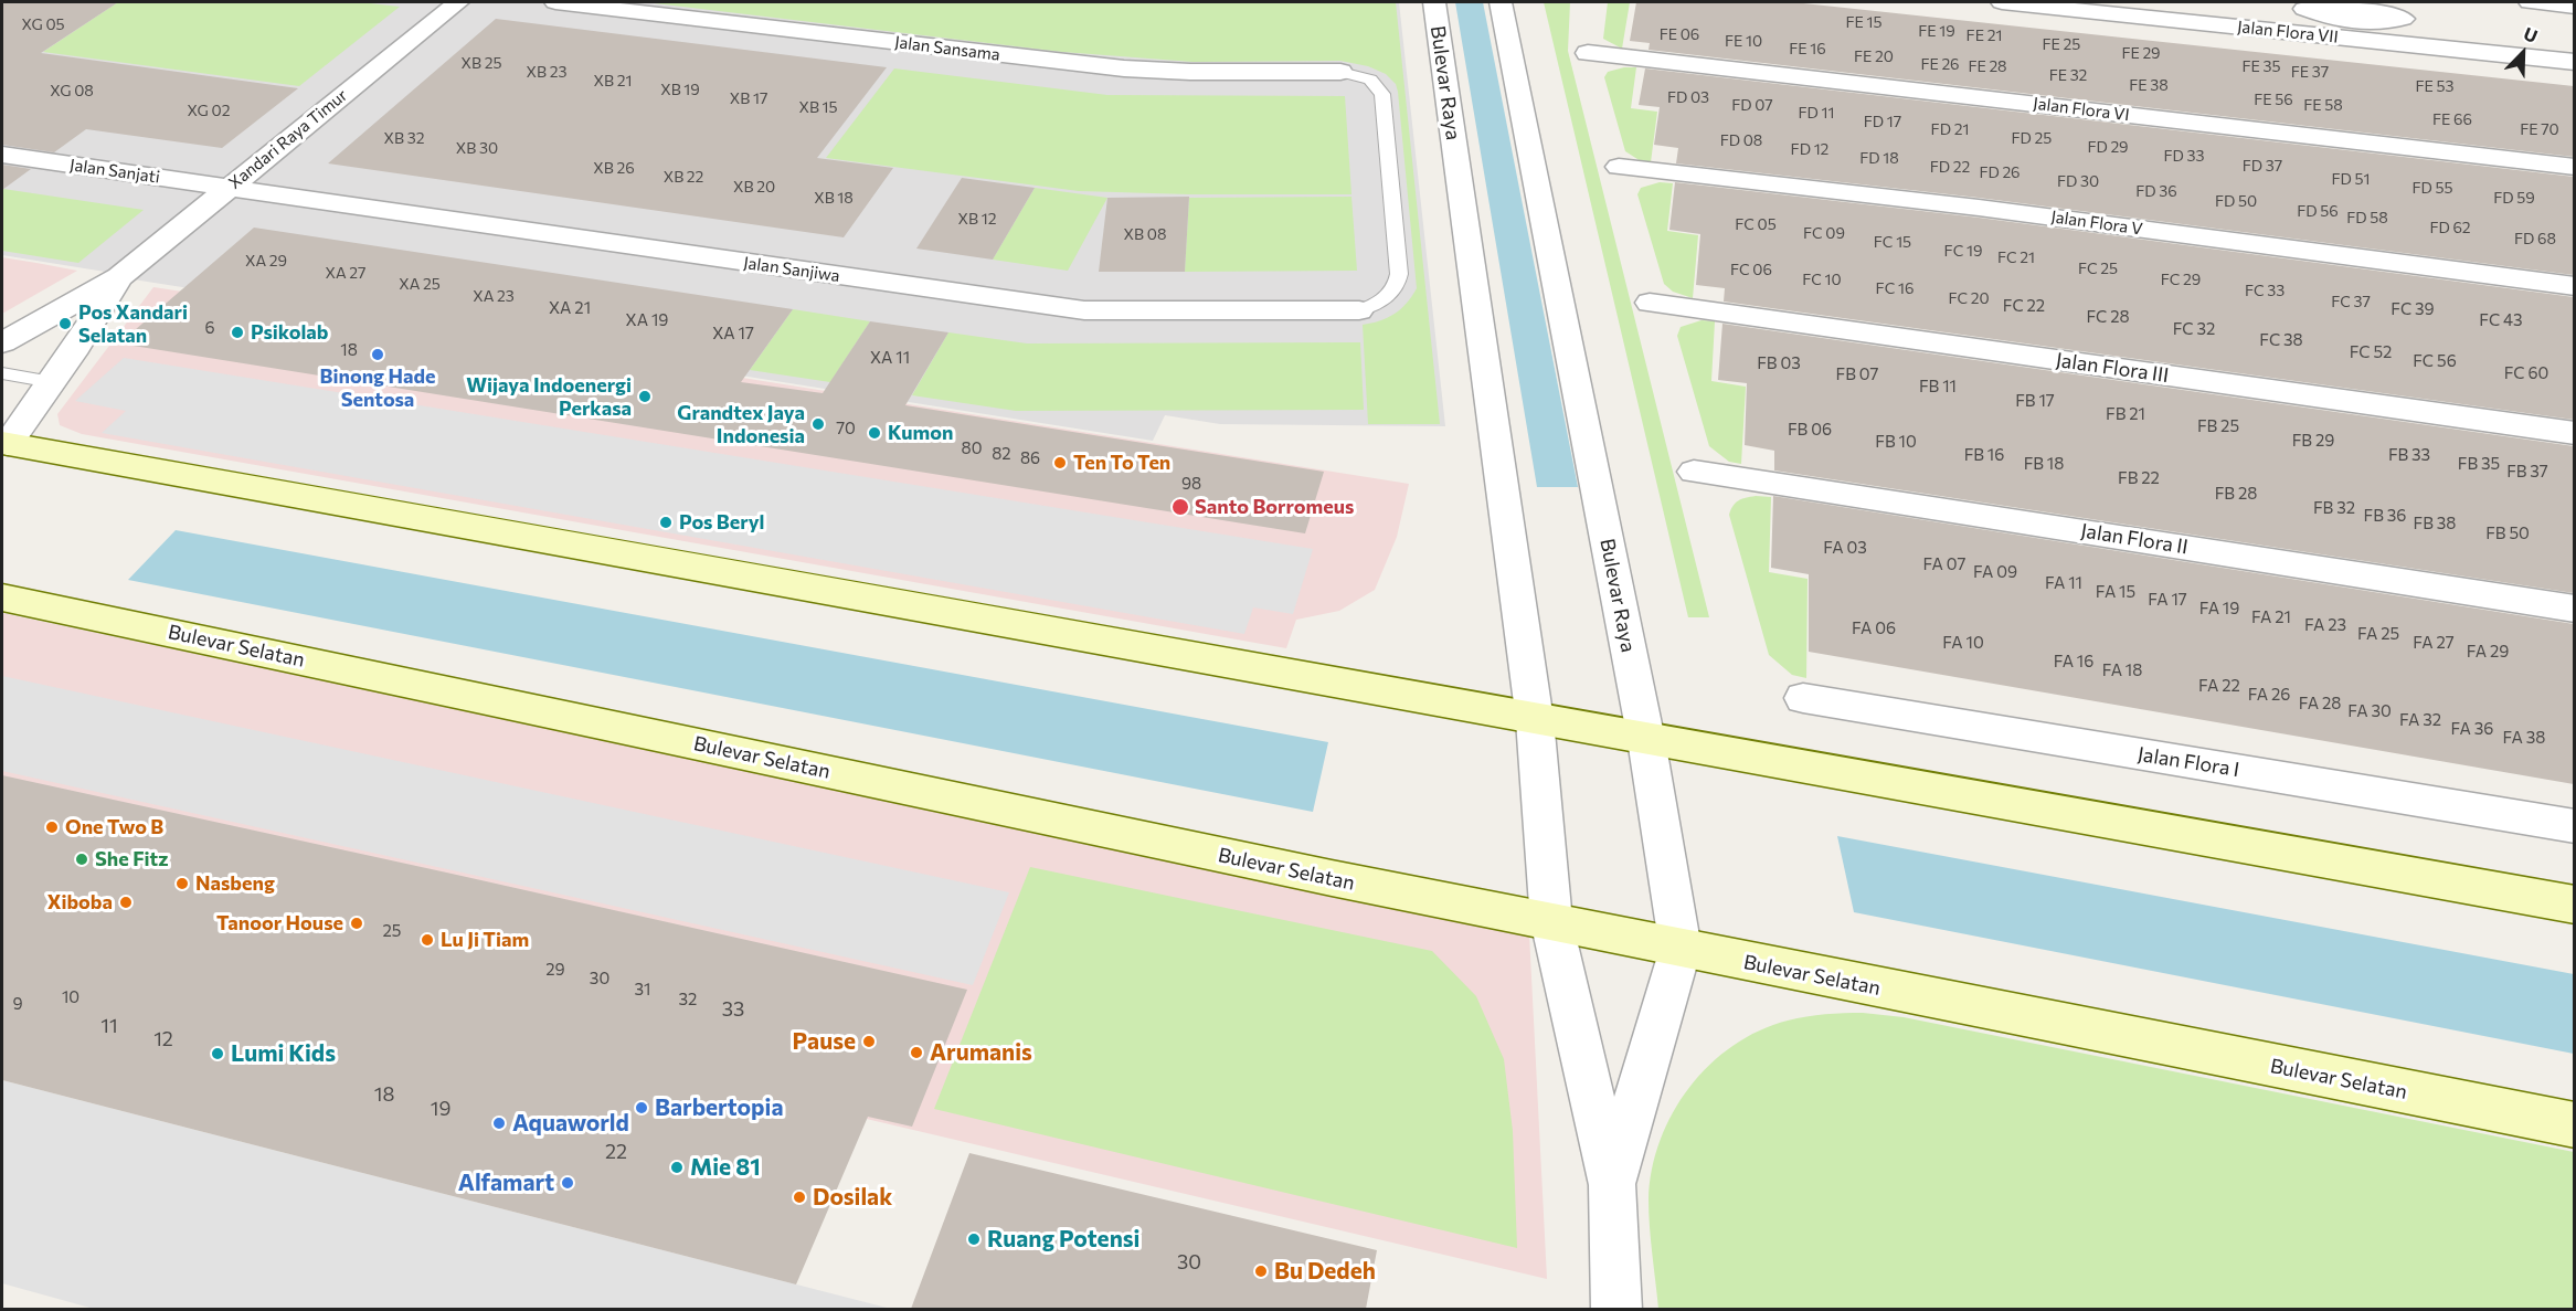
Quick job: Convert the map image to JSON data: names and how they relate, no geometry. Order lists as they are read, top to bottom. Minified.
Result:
{"streets":{"main road":["Bulevar Selatan"],"street":["Jalan Flora VII","Jalan Sansama","Bulevar Raya","Jalan Flora VI","Xandari Raya Timur","Jalan Sanjati","Jalan Flora V","Jalan Sanjiwa","Jalan Flora III","Jalan Flora II","Jalan Flora I"]},"crossings":[["Bulevar Raya","Bulevar Selatan"],["Xandari Raya Timur","Jalan Sanjati"],["Xandari Raya Timur","Jalan Sanjiwa"],["Jalan Sanjati","Jalan Sanjiwa"]],"places":["Pos Xandari Selatan","Psikolab","Binong Hade Sentosa","Wijaya Indoenergi Perkasa","Grandtex Jaya Indonesia","Kumon","Ten To Ten","Santo Borromeus","Pos Beryl","One Two B","She Fitz","Nasbeng","Xiboba","Tanoor House","Lu Ji Tiam","Pause","Arumanis","Lumi Kids","Barbertopia","Aquaworld","Mie 81","Alfamart","Dosilak","Ruang Potensi","Bu Dedeh"],"house_numbers":["FE 15","XG 05","FE 19","FE 06","FE 21","FE 10","FE 25","FE 16","FE 29","FE 20","XB 25","FE 26","FE 28","FE 35","XB 23","FE 37","FE 32","XB 21","FE 38","FE 53","XB 19","XG 08","FD 03","XB 17","FE 56","FD 07","FE 58","XB 15","XG 02","FD 11","FE 66","FD 17","FD 21","FE 70","XB 32","FD 25","FD 08","FD 29","XB 30","FD 12","FD 33","FD 18","FD 37","FD 22","XB 26","FD 26","XB 22","FD 51","FD 30","XB 20","FD 55","FD 36","XB 18","FD 59","FD 50","FD 56","FD 58","XB 12","FC 05","FD 62","FC 09","XB 08","FD 68","FC 15","FC 19","FC 21","XA 29","FC 25","FC 06","XA 27","FC 10","FC 29","XA 25","FC 16","FC 33","XA 23","FC 20","FC 37","FC 22","XA 21","FC 39","FC 28","XA 19","FC 43","6","FC 32","XA 17","FC 38","18","FC 52","XA 11","FC 56","FB 03","FC 60","FB 07","FB 11","FB 17","FB 21","FB 25","70","FB 06","FB 29","FB 10","80","82","FB 16","FB 33","86","FB 18","FB 35","FB 37","FB 22","98","FB 28","FB 32","FB 36","FB 38","FB 50","FA 03","FA 07","FA 09","FA 11","FA 15","FA 17","FA 19","FA 21","FA 23","FA 06","FA 25","FA 10","FA 27","FA 29","FA 16","FA 18","FA 22","FA 26","FA 28","FA 30","FA 32","FA 36","FA 38","25","29","30","31","10","32","9","33","11","12","18","19","22","30"],"north":"top right"}
